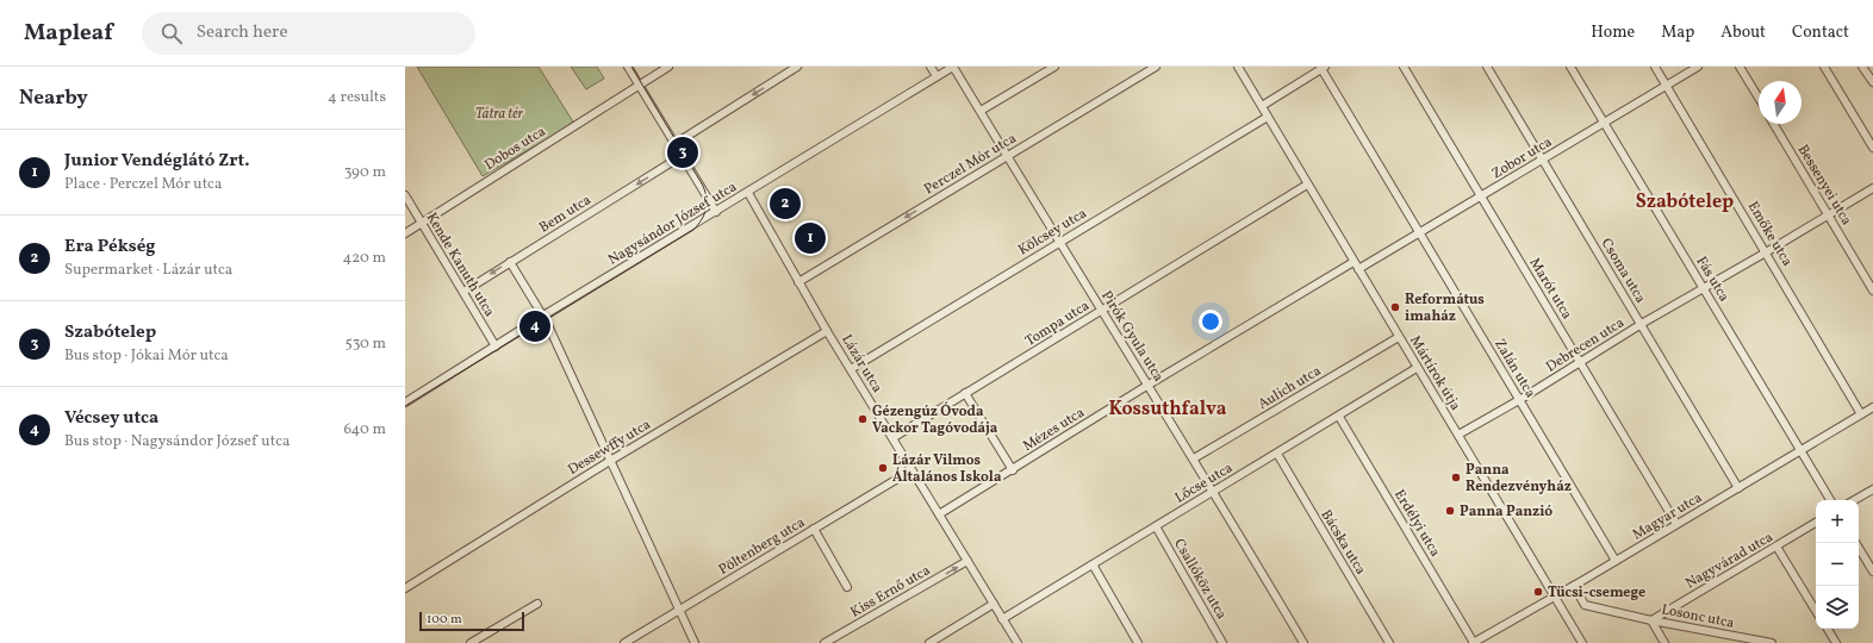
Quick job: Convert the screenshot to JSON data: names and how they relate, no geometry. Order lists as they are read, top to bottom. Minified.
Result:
{"streets":{"street":["Dobos utca","Zobor utca","Perczel Mór utca","Bessenyei utca","Bem utca","Nagysándor József utca","Kölcsey utca","Emőke utca","Kende Kanuth utca","Csoma utca","Fás utca","Marót utca","Tompa utca","Pirók Gyula utca","Debrecen utca","Lázár utca","Zalán utca","Mártírok útja","Aulich utca","Mézes utca","Dessewffy utca","Lőcse utca","Magyar utca","Erdélyi utca","Bácska utca","Pöltenberg utca","Nagyvárad utca","Csallóköz utca","Kiss Ernő utca","Losonc utca"]},"crossings":[["Dobos utca","Kende Kanuth utca"],["Zobor utca","Emőke utca"],["Zobor utca","Csoma utca"],["Zobor utca","Fás utca"],["Zobor utca","Marót utca"],["Zobor utca","Zalán utca"],["Zobor utca","Mártírok útja"],["Perczel Mór utca","Pirók Gyula utca"],["Perczel Mór utca","Lázár utca"],["Bessenyei utca","Debrecen utca"],["Bem utca","Kende Kanuth utca"],["Nagysándor József utca","Kende Kanuth utca"],["Nagysándor József utca","Pirók Gyula utca"],["Nagysándor József utca","Lázár utca"],["Kölcsey utca","Pirók Gyula utca"],["Kölcsey utca","Lázár utca"],["Kölcsey utca","Mártírok útja"],["Emőke utca","Debrecen utca"],["Emőke utca","Magyar utca"],["Csoma utca","Debrecen utca"],["Csoma utca","Magyar utca"],["Fás utca","Debrecen utca"],["Fás utca","Magyar utca"],["Marót utca","Debrecen utca"],["Marót utca","Magyar utca"],["Tompa utca","Pirók Gyula utca"],["Tompa utca","Lázár utca"],["Tompa utca","Mártírok útja"],["Pirók Gyula utca","Aulich utca"],["Pirók Gyula utca","Mézes utca"],["Pirók Gyula utca","Lőcse utca"],["Debrecen utca","Zalán utca"],["Debrecen utca","Mártírok útja"],["Lázár utca","Mézes utca"],["Lázár utca","Dessewffy utca"],["Lázár utca","Lőcse utca"],["Lázár utca","Pöltenberg utca"],["Lázár utca","Kiss Ernő utca"],["Zalán utca","Magyar utca"],["Mártírok útja","Aulich utca"],["Mártírok útja","Mézes utca"],["Mártírok útja","Lőcse utca"],["Mártírok útja","Magyar utca"],["Lőcse utca","Erdélyi utca"],["Lőcse utca","Bácska utca"],["Lőcse utca","Csallóköz utca"],["Magyar utca","Erdélyi utca"],["Magyar utca","Losonc utca"],["Nagyvárad utca","Losonc utca"]],"one_way":["Perczel Mór utca","Bem utca"],"districts":["Szabótelep","Kossuthfalva"],"parks":["Tátra tér"],"places":["Református imaház","Gézengúz Óvoda Vackor Tagóvodája","Lázár Vilmos Általános Iskola","Panna Rendezvényház","Panna Panzió","Tücsi-csemege"],"scale_bar":"100 m","north":"top","page":{"header":"Mapleaf","search":"Search here","nav":["Home","Map","About","Contact"],"heading":["Nearby","4 results"],"list":[{"mark":"1","name":"Junior Vendéglátó Zrt.","note":"Place · Perczel Mór utca","value":"390 m"},{"mark":"2","name":"Era Pékség","note":"Supermarket · Lázár utca","value":"420 m"},{"mark":"3","name":"Szabótelep","note":"Bus stop · Jókai Mór utca","value":"530 m"},{"mark":"4","name":"Vécsey utca","note":"Bus stop · Nagysándor József utca","value":"640 m"}],"pins":["3","2","1","4"],"map_buttons":["+","−"],"scale":"100 m"}}
